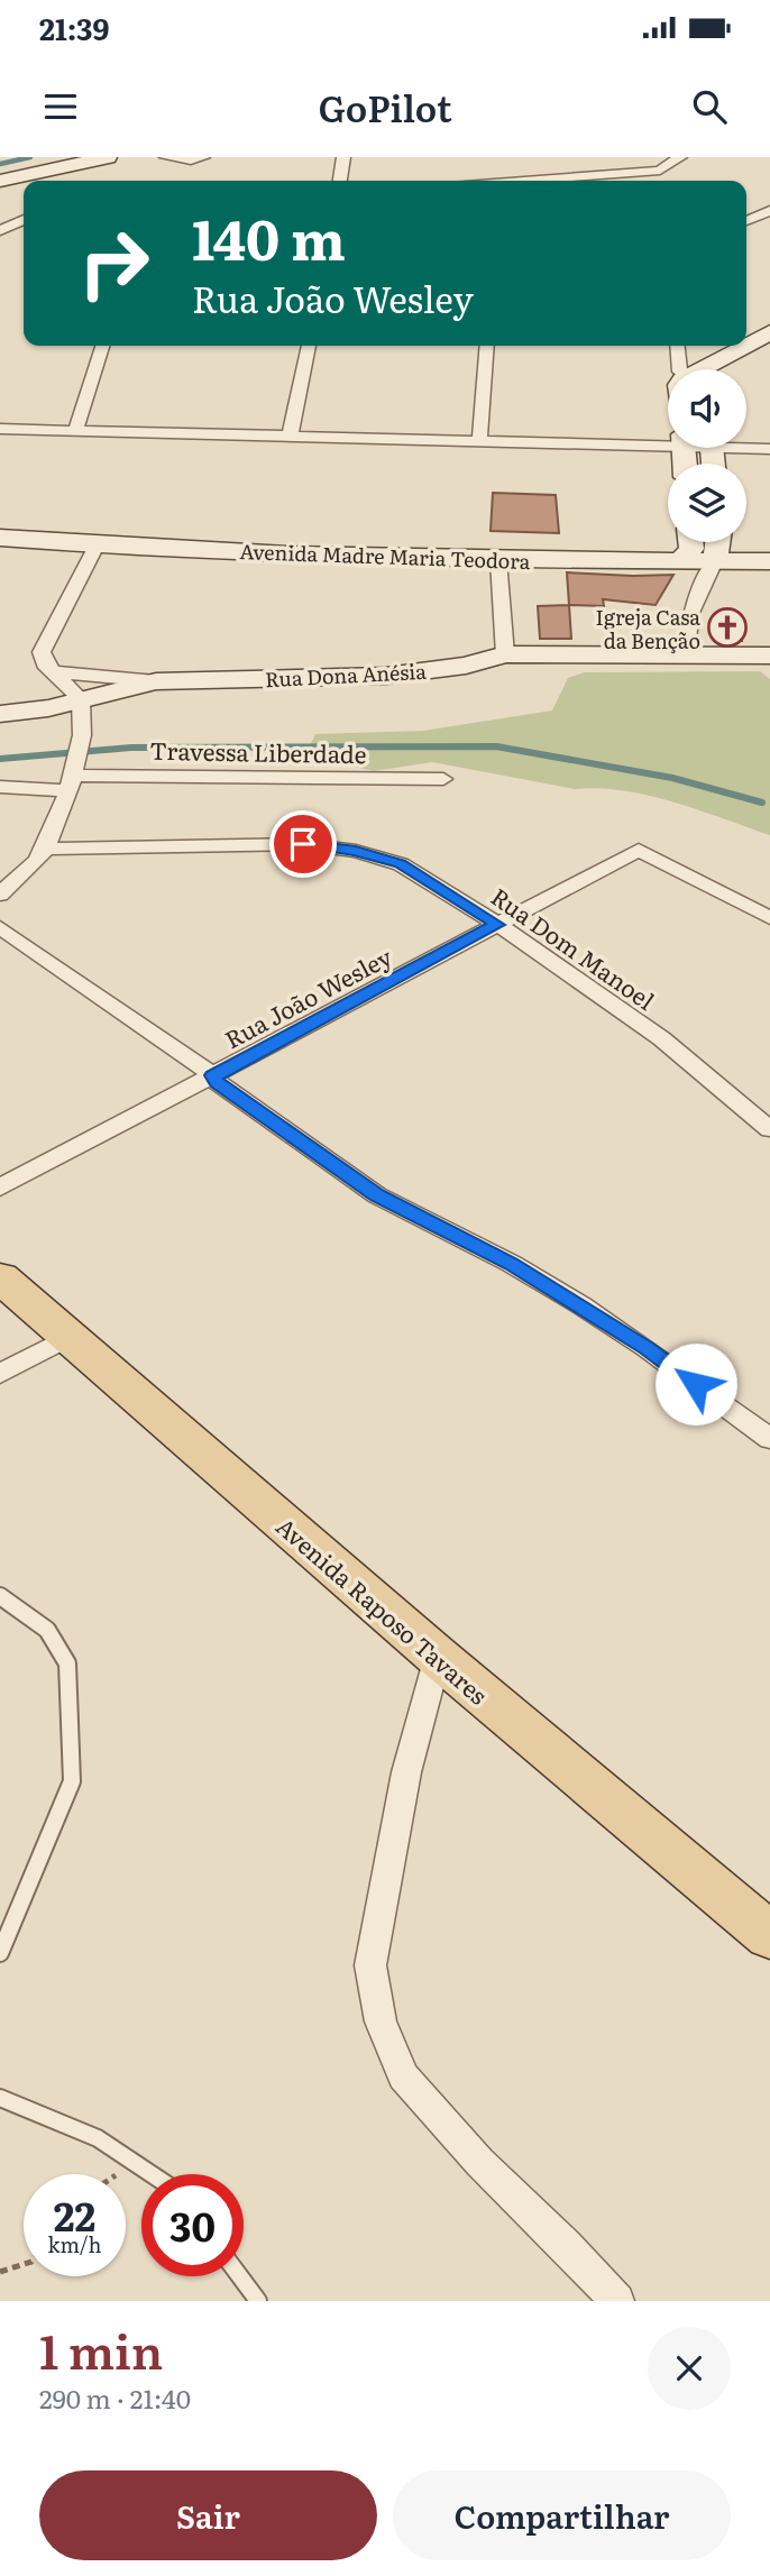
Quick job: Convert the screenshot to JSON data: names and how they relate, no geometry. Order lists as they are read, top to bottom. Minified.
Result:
{"streets":{"main road":["Avenida Raposo Tavares"],"street":["Avenida Madre Maria Teodora","Rua Dona Anésia","Travessa Liberdade","Rua Dom Manoel","Rua João Wesley"]},"crossings":[["Rua Dom Manoel","Rua João Wesley"]],"places":{"church":["Igreja Casa da Benção"]},"page":{"status":"21:39","header":"GoPilot","turn":["140 m","Rua João Wesley"],"speed":"22 km/h","limit":"30","heading":["1 min","290 m · 21:40"],"buttons":["Sair","Compartilhar"]}}
